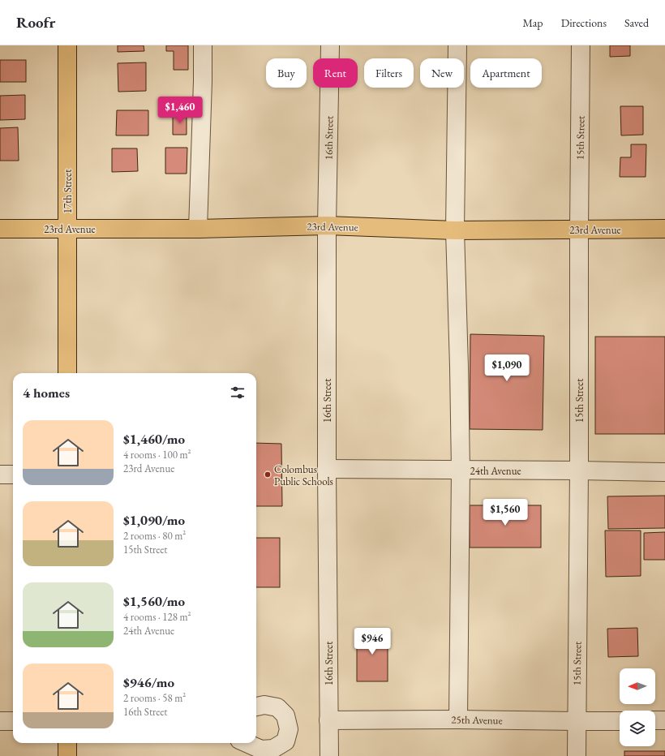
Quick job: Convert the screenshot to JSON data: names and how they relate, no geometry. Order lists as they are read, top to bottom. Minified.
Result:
{"streets":{"main road":["17th Street","23rd Avenue"],"street":["16th Street","15th Street","24th Avenue","25th Avenue"]},"crossings":[["16th Street","23rd Avenue"],["16th Street","24th Avenue"],["16th Street","25th Avenue"],["15th Street","23rd Avenue"],["15th Street","24th Avenue"],["15th Street","25th Avenue"],["17th Street","23rd Avenue"]],"places":["Colombus Public Schools"],"north":"left","page":{"header":"Roofr","nav":["Map","Directions","Saved"],"chip":["Buy","Rent","Filters","New","Apartment"],"price":["$1,460","$1,090","$1,560","$946"],"heading":"4 homes","list":[{"name":"$1,460/mo","note":"4 rooms · 100 m² · 23rd Avenue"},{"name":"$1,090/mo","note":"2 rooms · 80 m² · 15th Street"},{"name":"$1,560/mo","note":"4 rooms · 128 m² · 24th Avenue"},{"name":"$946/mo","note":"2 rooms · 58 m² · 16th Street"}]}}
